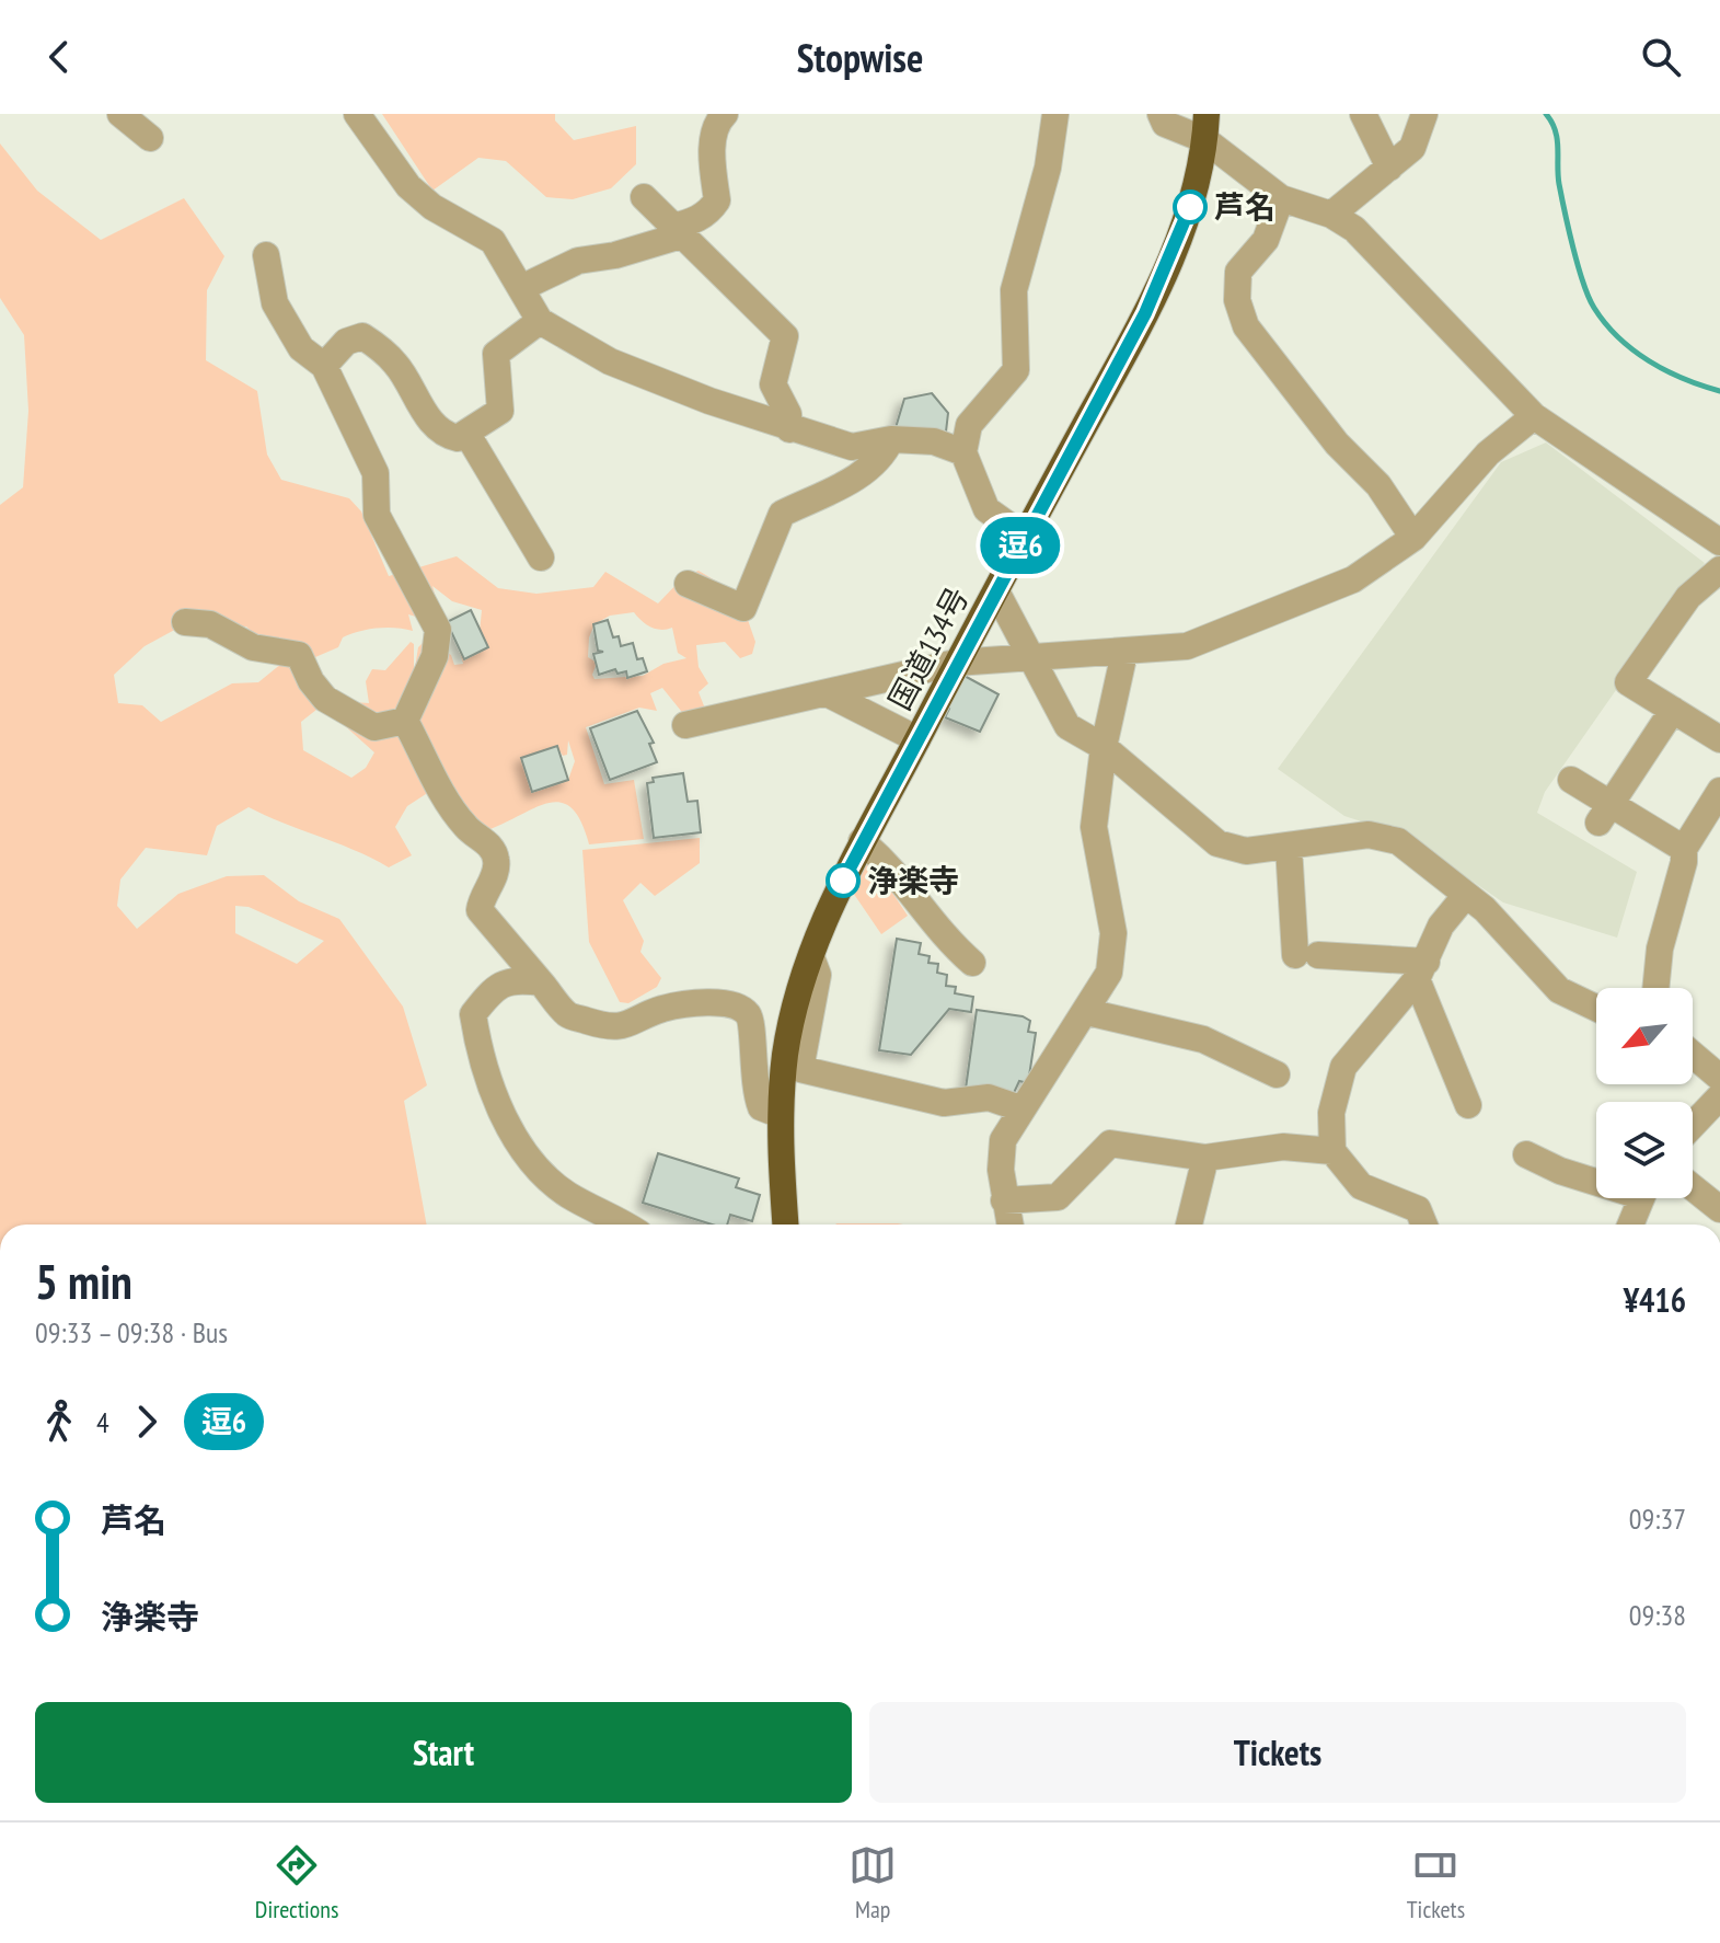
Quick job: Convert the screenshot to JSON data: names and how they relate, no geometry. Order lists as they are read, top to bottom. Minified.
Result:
{"streets":{"highway":["国道134号"]},"places":["芦名","浄楽寺"],"lines":["bus line 逗6"],"north":"bottom left","page":{"header":"Stopwise","on_map":"逗6","heading":["5 min","09:33 – 09:38 · Bus","¥416"],"legs":["4","逗6"],"list":[{"name":"芦名","value":"09:37"},{"name":"浄楽寺","value":"09:38"}],"buttons":["Start","Tickets"],"tabs":["Directions","Map","Tickets"]}}
